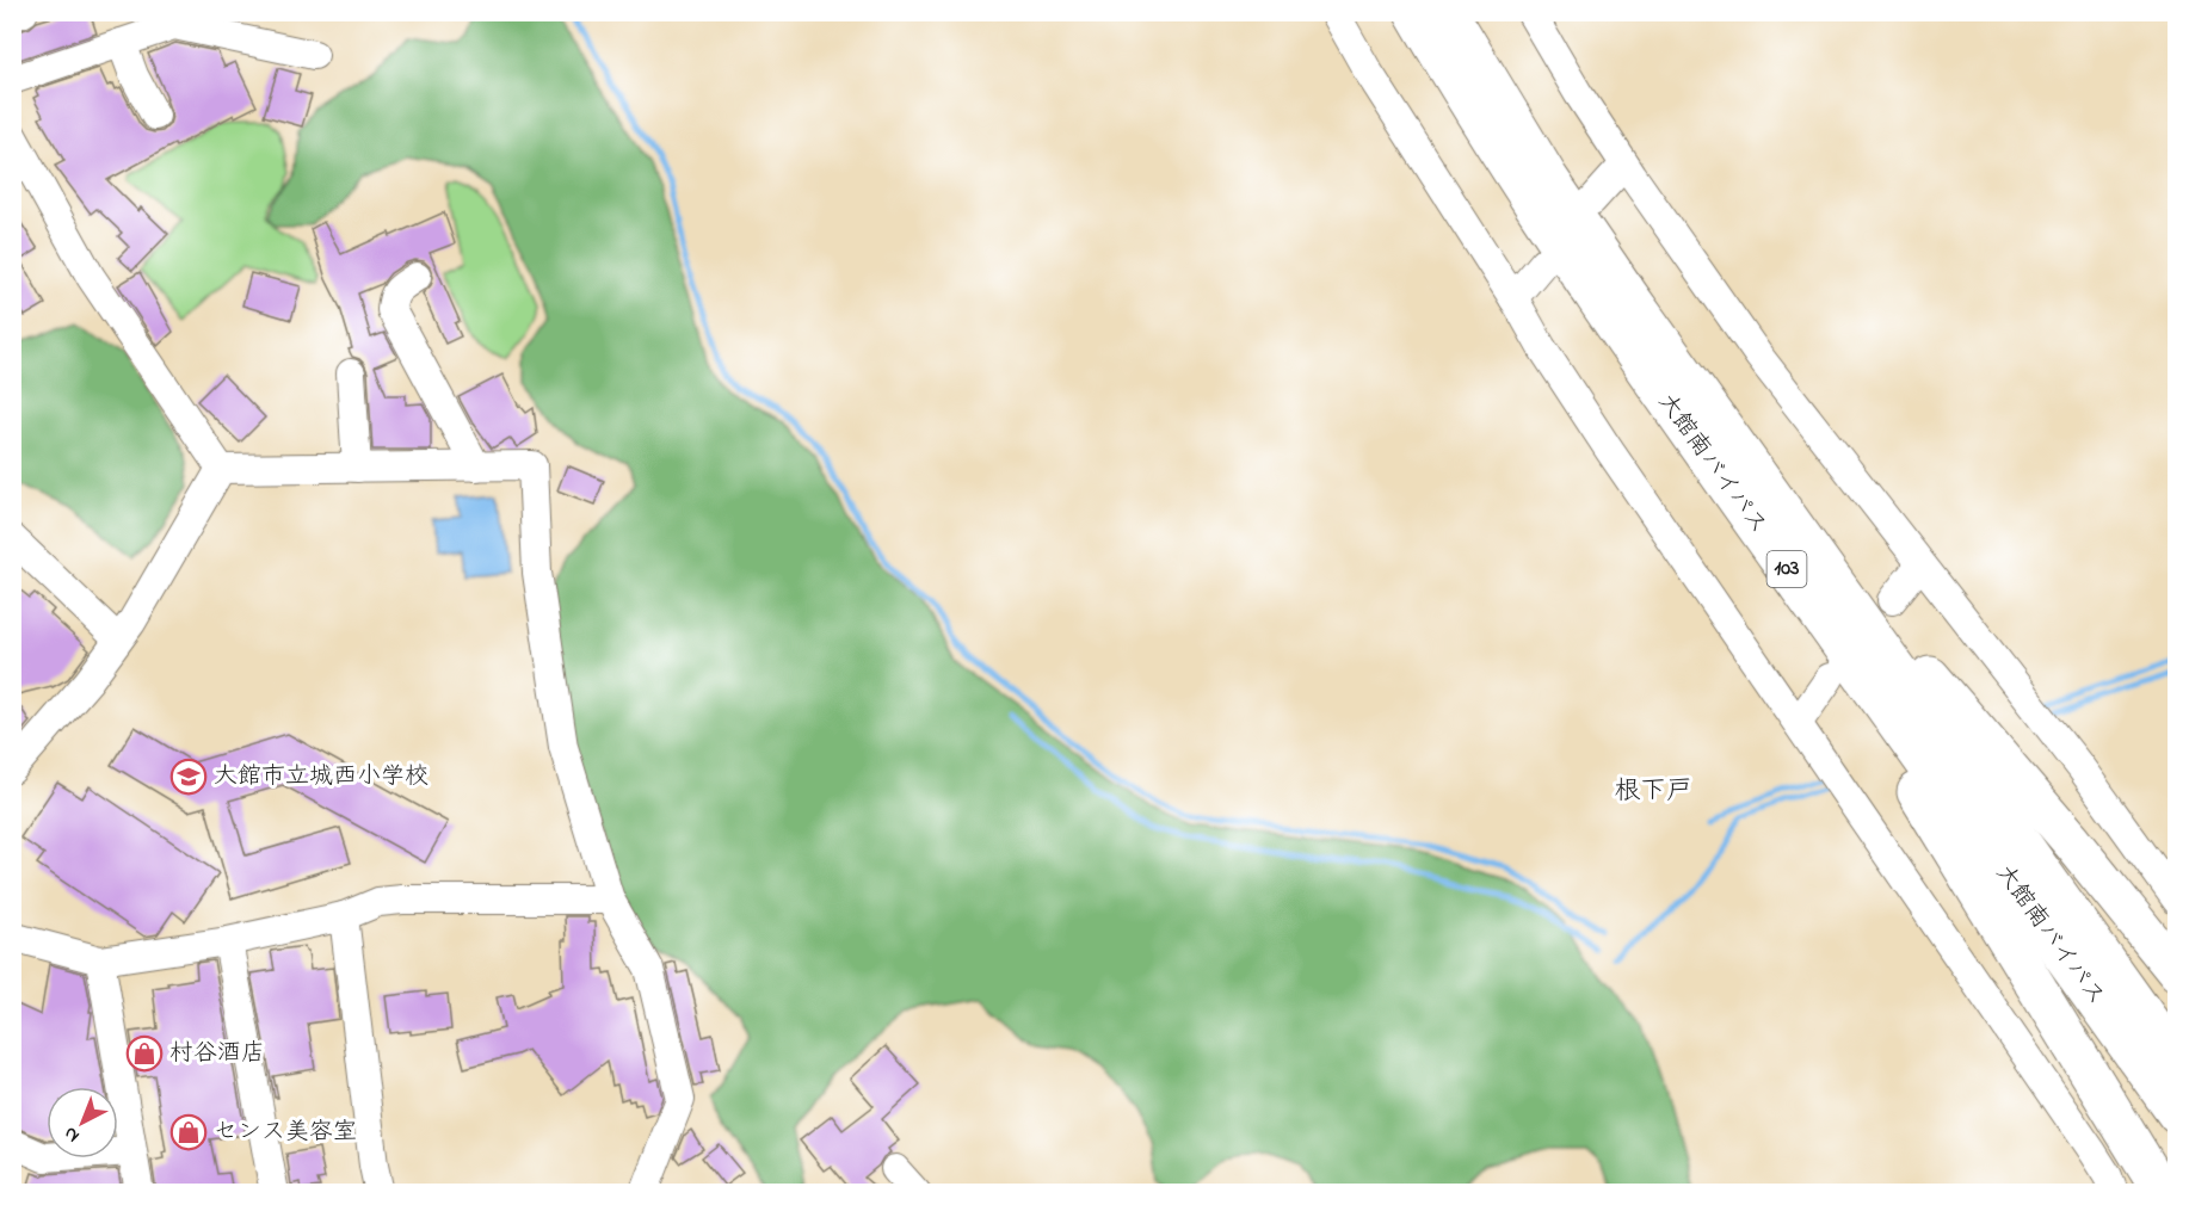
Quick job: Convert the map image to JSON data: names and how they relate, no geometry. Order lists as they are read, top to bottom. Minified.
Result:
{"streets":{"highway":["大館南バイパス","103"]},"districts":["根下戸"],"places":{"school or university":["大館市立城西小学校"],"shop":["村谷酒店","センス美容室"]},"north":"bottom left"}
